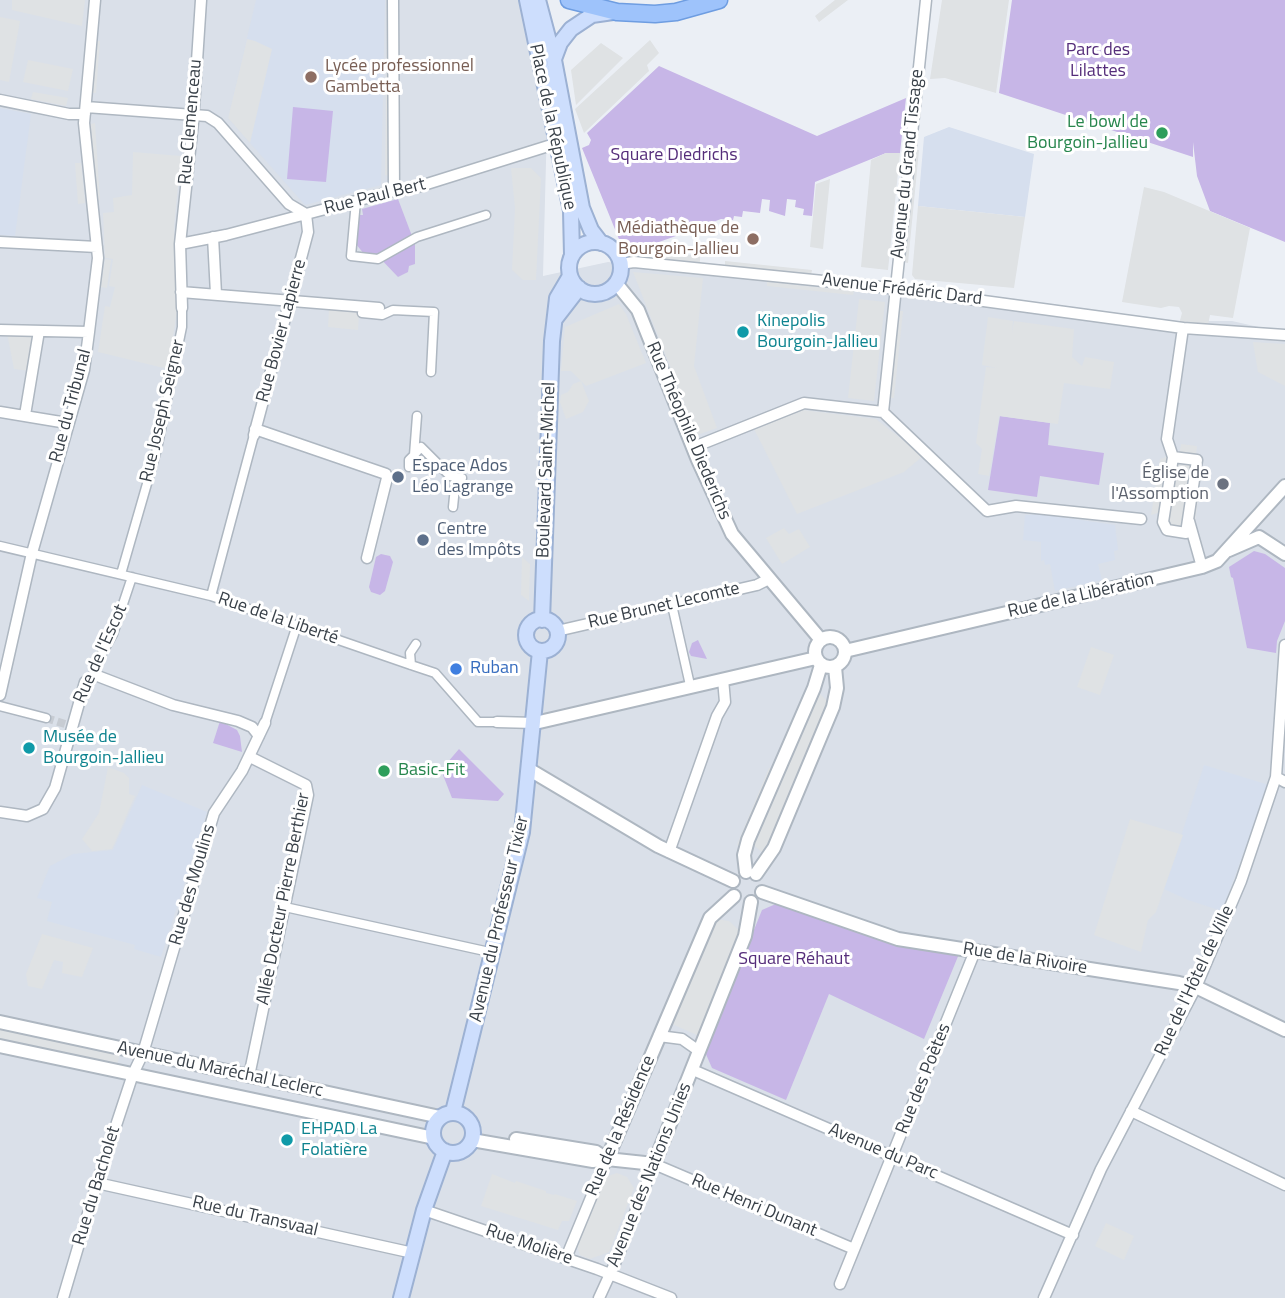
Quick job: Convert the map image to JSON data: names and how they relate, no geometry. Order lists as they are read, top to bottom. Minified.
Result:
{"streets":{"main road":["Place de la République","Boulevard Saint-Michel","Avenue du Professeur Tixier"],"street":["Rue Clemenceau","Avenue du Grand Tissage","Rue Paul Bert","Avenue Frédéric Dard","Rue Bovier Lapierre","Rue du Tribunal","Rue Joseph Seigner","Rue Théophile Diederichs","Rue de la Libération","Rue Brunet Lecomte","Rue de la Liberté","Rue de l'Escot","Rue des Moulins","Allée Docteur Pierre Berthier","Rue de la Rivoire","Rue de l'Hôtel de Ville","Avenue du Maréchal Leclerc","Rue des Poètes","Rue de la Résidence","Avenue du Parc","Avenue des Nations Unies","Rue du Bacholet","Rue Henri Dunant","Rue du Transvaal","Rue Molière"]},"crossings":[["Rue Clemenceau","Rue Paul Bert"],["Rue Clemenceau","Rue Joseph Seigner"],["Place de la République","Rue Paul Bert"],["Place de la République","Avenue Frédéric Dard"],["Place de la République","Rue Théophile Diederichs"],["Place de la République","Boulevard Saint-Michel"],["Avenue du Grand Tissage","Avenue Frédéric Dard"],["Rue Paul Bert","Rue Bovier Lapierre"],["Rue Paul Bert","Rue Joseph Seigner"],["Avenue Frédéric Dard","Rue Théophile Diederichs"],["Avenue Frédéric Dard","Boulevard Saint-Michel"],["Rue Bovier Lapierre","Rue de la Liberté"],["Rue du Tribunal","Rue de la Liberté"],["Rue Joseph Seigner","Rue de la Liberté"],["Rue Théophile Diederichs","Boulevard Saint-Michel"],["Rue Théophile Diederichs","Rue de la Libération"],["Rue Théophile Diederichs","Rue Brunet Lecomte"],["Boulevard Saint-Michel","Rue Brunet Lecomte"],["Boulevard Saint-Michel","Avenue du Professeur Tixier"],["Rue Brunet Lecomte","Avenue du Professeur Tixier"],["Rue de la Liberté","Rue de l'Escot"],["Rue de la Liberté","Rue des Moulins"],["Rue de la Liberté","Avenue du Professeur Tixier"],["Rue des Moulins","Allée Docteur Pierre Berthier"],["Rue des Moulins","Avenue du Maréchal Leclerc"],["Rue des Moulins","Rue du Bacholet"],["Allée Docteur Pierre Berthier","Avenue du Maréchal Leclerc"],["Avenue du Professeur Tixier","Avenue du Maréchal Leclerc"],["Rue de la Rivoire","Rue de l'Hôtel de Ville"],["Rue de la Rivoire","Rue des Poètes"],["Rue de la Rivoire","Avenue des Nations Unies"],["Rue de l'Hôtel de Ville","Avenue du Parc"],["Avenue du Maréchal Leclerc","Rue du Bacholet"],["Rue des Poètes","Avenue du Parc"],["Rue des Poètes","Rue Henri Dunant"],["Rue de la Résidence","Avenue des Nations Unies"],["Rue de la Résidence","Rue Molière"],["Avenue du Parc","Avenue des Nations Unies"],["Avenue des Nations Unies","Rue Henri Dunant"],["Avenue des Nations Unies","Rue Molière"],["Rue du Bacholet","Rue du Transvaal"]],"parks":["Parc des Lilattes","Square Diedrichs","Square Réhaut"],"places":["Lycée professionnel Gambetta","Le bowl de Bourgoin-Jallieu","Médiathèque de Bourgoin-Jallieu","Kinepolis Bourgoin-Jallieu","Espace Ados Léo Lagrange","Église de l'Assomption","Centre des Impôts","Ruban","Musée de Bourgoin-Jallieu","Basic-Fit","EHPAD La Folatière"]}
